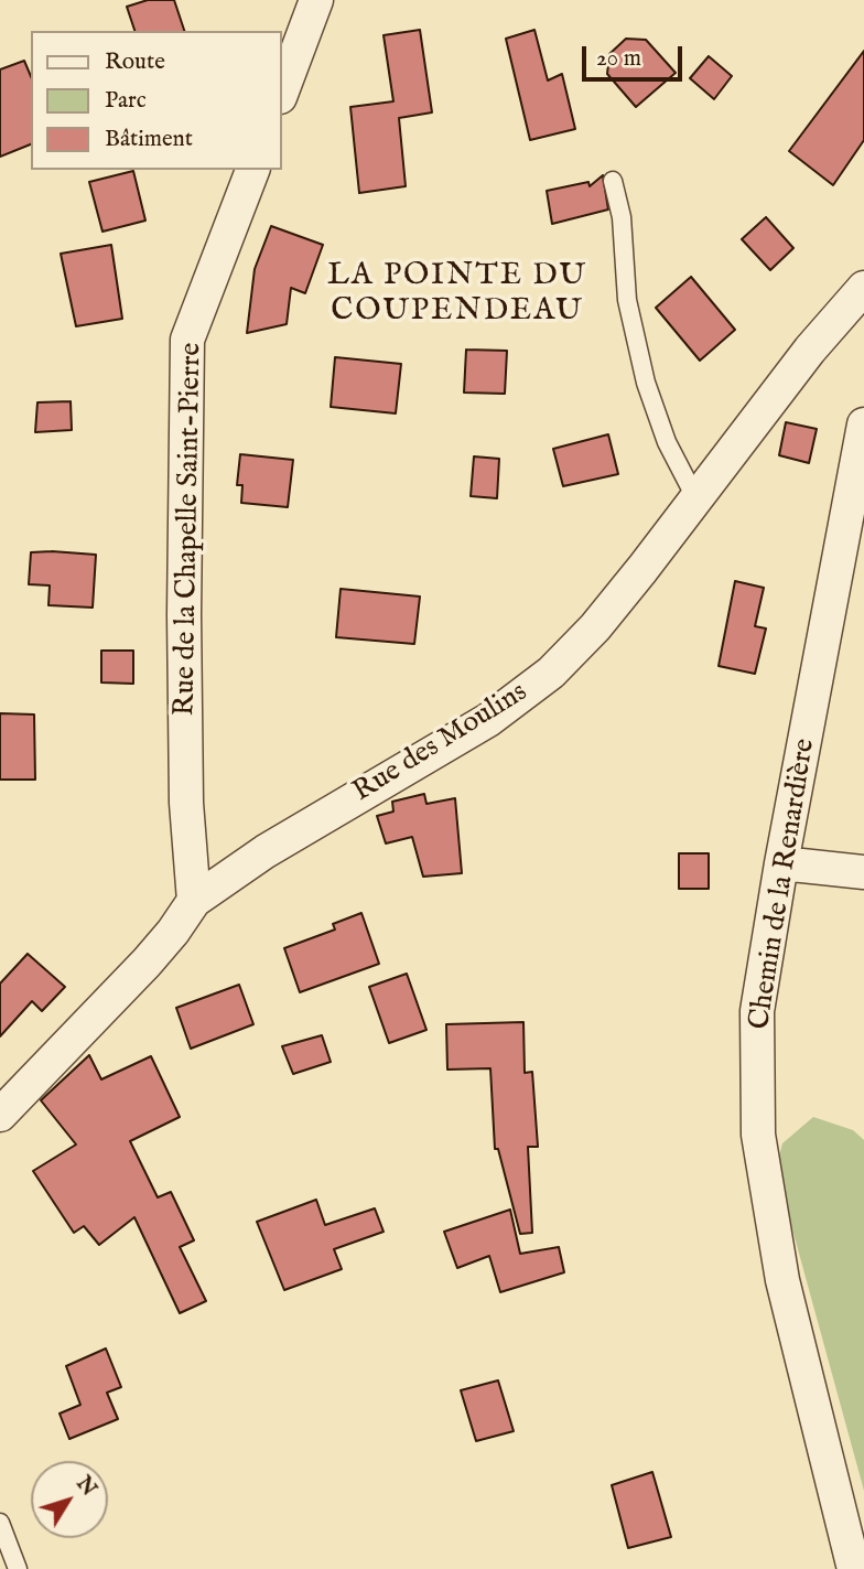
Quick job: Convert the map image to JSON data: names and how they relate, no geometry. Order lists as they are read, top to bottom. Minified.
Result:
{"streets":{"street":["Rue de la Chapelle Saint-Pierre","Rue des Moulins","Chemin de la Renardière"]},"crossings":[["Rue de la Chapelle Saint-Pierre","Rue des Moulins"]],"districts":["LA POINTE DU COUPENDEAU"],"legend":["Route","Parc","Bâtiment"],"scale_bar":"20 m","north":"top right"}
